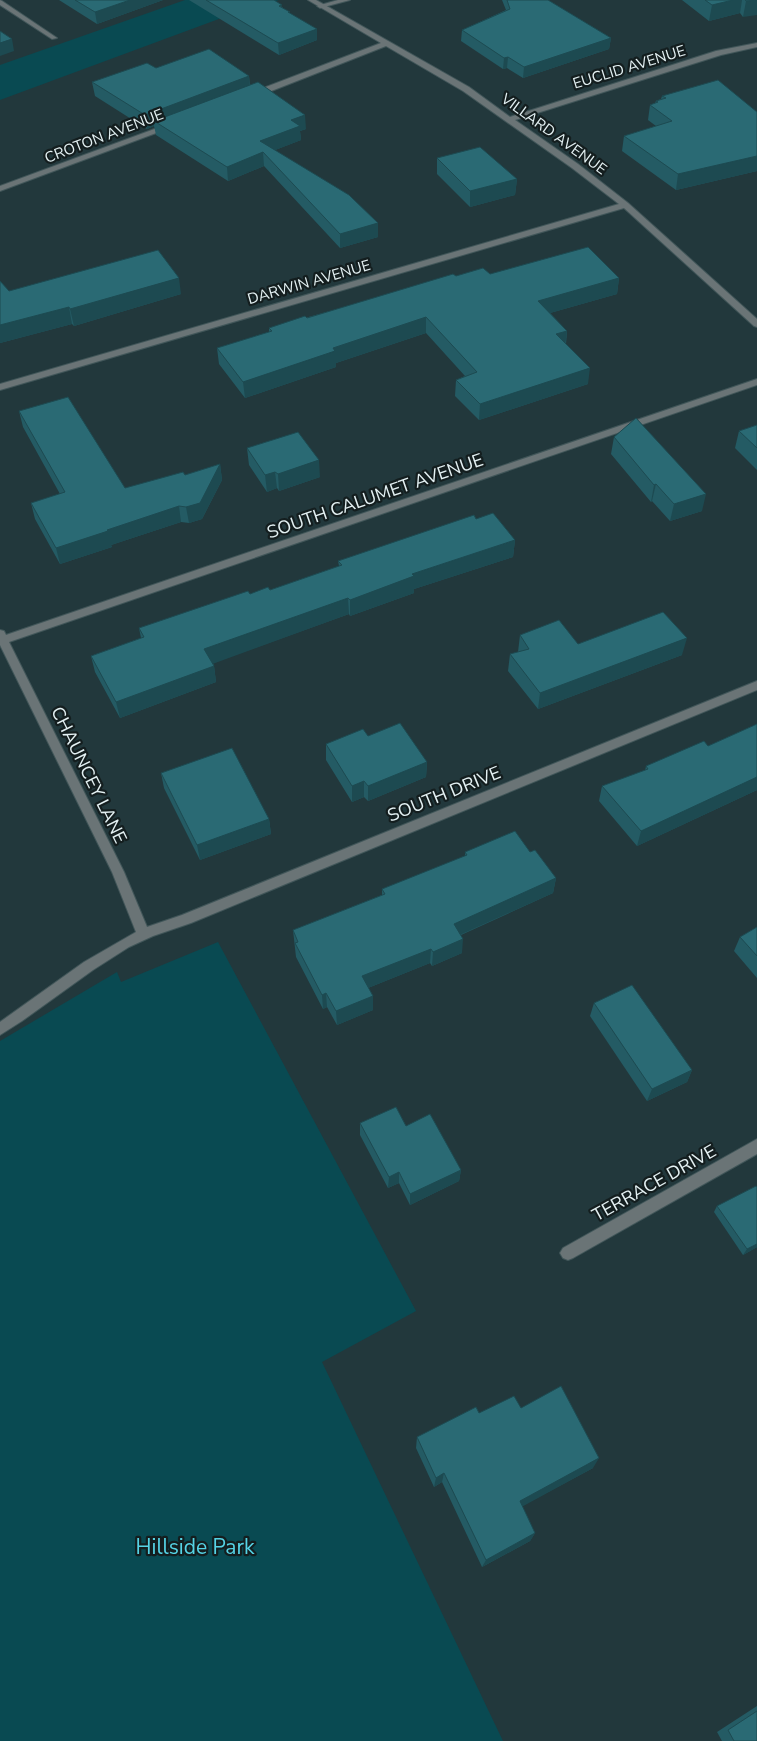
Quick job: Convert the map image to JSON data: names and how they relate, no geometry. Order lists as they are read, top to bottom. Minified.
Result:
{"streets":{"street":["EUCLID AVENUE","VILLARD AVENUE","CROTON AVENUE","DARWIN AVENUE","SOUTH CALUMET AVENUE","CHAUNCEY LANE","SOUTH DRIVE","TERRACE DRIVE"]},"crossings":[["EUCLID AVENUE","VILLARD AVENUE"],["VILLARD AVENUE","DARWIN AVENUE"],["SOUTH CALUMET AVENUE","CHAUNCEY LANE"],["CHAUNCEY LANE","SOUTH DRIVE"]],"parks":["Hillside Park"]}
